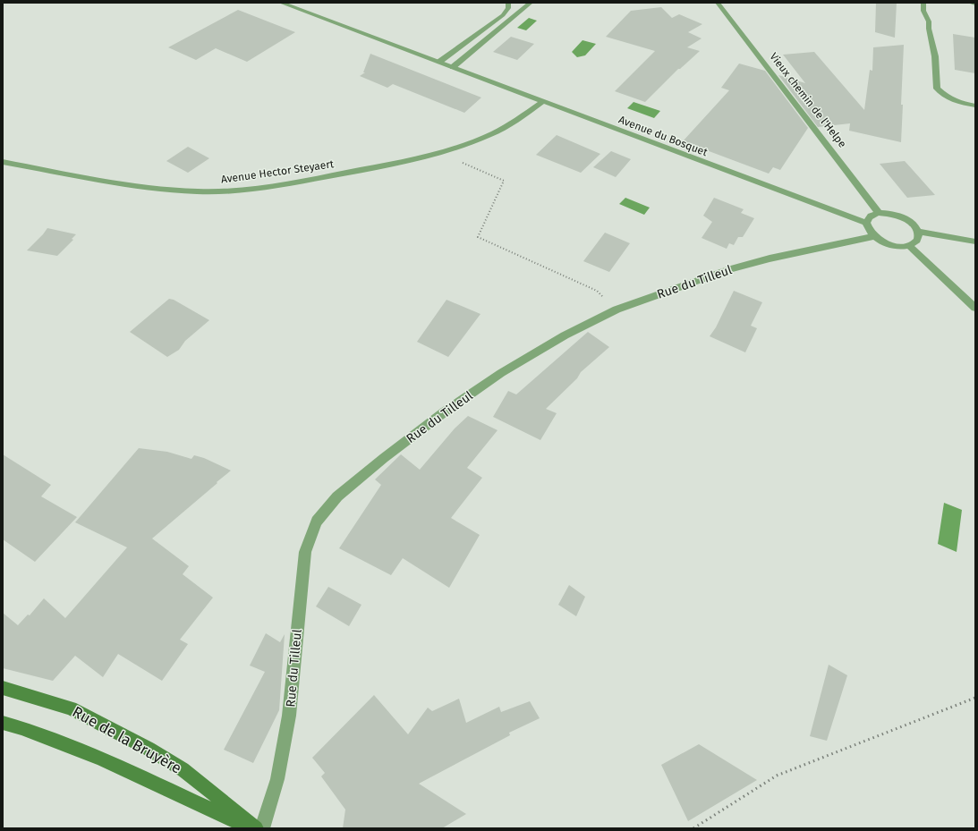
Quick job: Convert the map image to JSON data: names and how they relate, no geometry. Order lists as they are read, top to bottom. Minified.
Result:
{"streets":{"main road":["Rue de la Bruyère"],"street":["Vieux chemin de l'Helpe","Avenue du Bosquet","Avenue Hector Steyaert","Rue du Tilleul"]},"crossings":[["Vieux chemin de l'Helpe","Avenue du Bosquet"],["Vieux chemin de l'Helpe","Rue du Tilleul"],["Avenue du Bosquet","Avenue Hector Steyaert"],["Avenue du Bosquet","Rue du Tilleul"]]}
